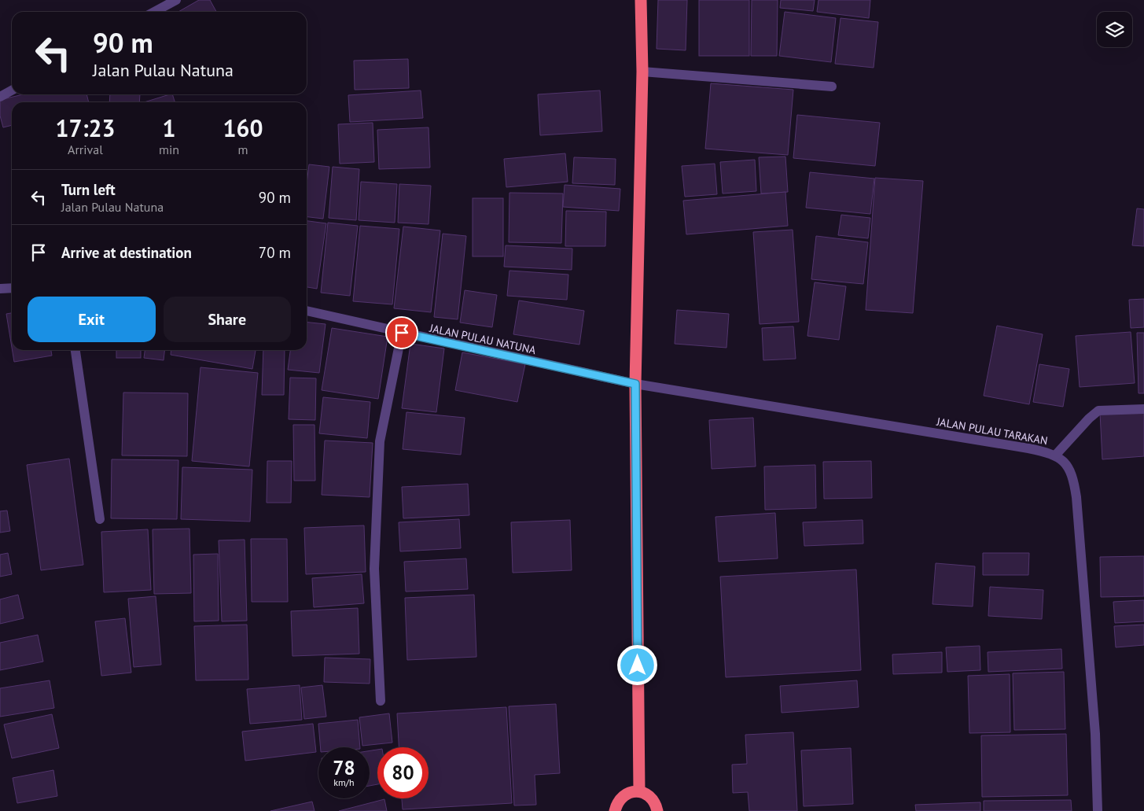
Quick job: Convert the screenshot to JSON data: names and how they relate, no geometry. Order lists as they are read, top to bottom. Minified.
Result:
{"streets":{"street":["JALAN PULAU NATUNA","JALAN PULAU TARAKAN"]},"crossings":[["JALAN PULAU NATUNA","JALAN PULAU TARAKAN"]],"page":{"turn":["90 m","Jalan Pulau Natuna"],"eta":["17:23","Arrival","1","min","160","m"],"list":[{"name":"Turn left","note":"Jalan Pulau Natuna","value":"90 m"},{"name":"Arrive at destination","value":"70 m"}],"buttons":["Exit","Share"],"speed":"78 km/h","limit":"80"}}
